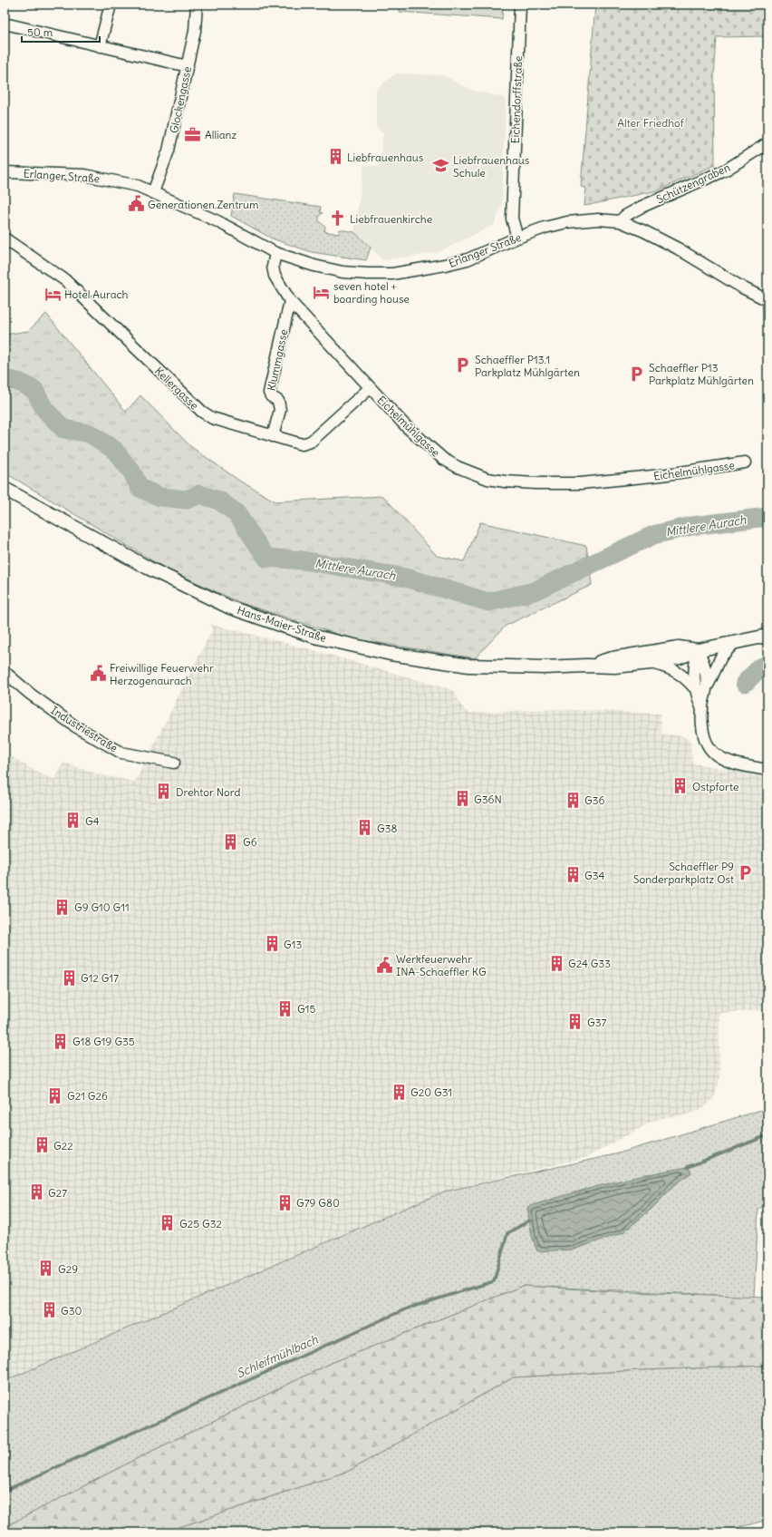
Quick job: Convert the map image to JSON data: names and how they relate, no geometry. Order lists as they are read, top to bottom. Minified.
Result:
{"streets":{"street":["Glockengasse","Eichendorffstraße","Erlanger Straße","Schützengraben","Klummgasse","Kellergasse","Eichelmühlgasse","Hans-Maier-Straße","Industriestraße"]},"crossings":[["Glockengasse","Erlanger Straße"],["Eichendorffstraße","Erlanger Straße"],["Erlanger Straße","Schützengraben"],["Erlanger Straße","Eichelmühlgasse"],["Klummgasse","Kellergasse"],["Klummgasse","Eichelmühlgasse"],["Kellergasse","Eichelmühlgasse"]],"water":["Mittlere Aurach","Schleifmühlbach"],"parks":["Alter Friedhof"],"places":{"office":["Allianz"],"building":["Liebfrauenhaus","Ostpforte","Drehtor Nord","G36N","G36","G4","G38","G6","G34","G9 G10 G11","G13","G24 G33","G12 G17","G15","G37","G18 G19 G35","G20 G31","G21 G26","G22","G27","G79 G80","G25 G32","G29","G30"],"school or university":["Liebfrauenhaus Schule"],"public building":["Generationen.Zentrum","Freiwillige Feuerwehr Herzogenaurach","Werkfeuerwehr INA-Schaeffler KG"],"church":["Liebfrauenkirche"],"hotel":["seven hotel + boarding house","Hotel Aurach"],"parking":["Schaeffler P13.1 Parkplatz Mühlgärten","Schaeffler P13 Parkplatz Mühlgärten","Schaeffler P9 Sonderparkplatz Ost"]},"scale_bar":"50 m"}
